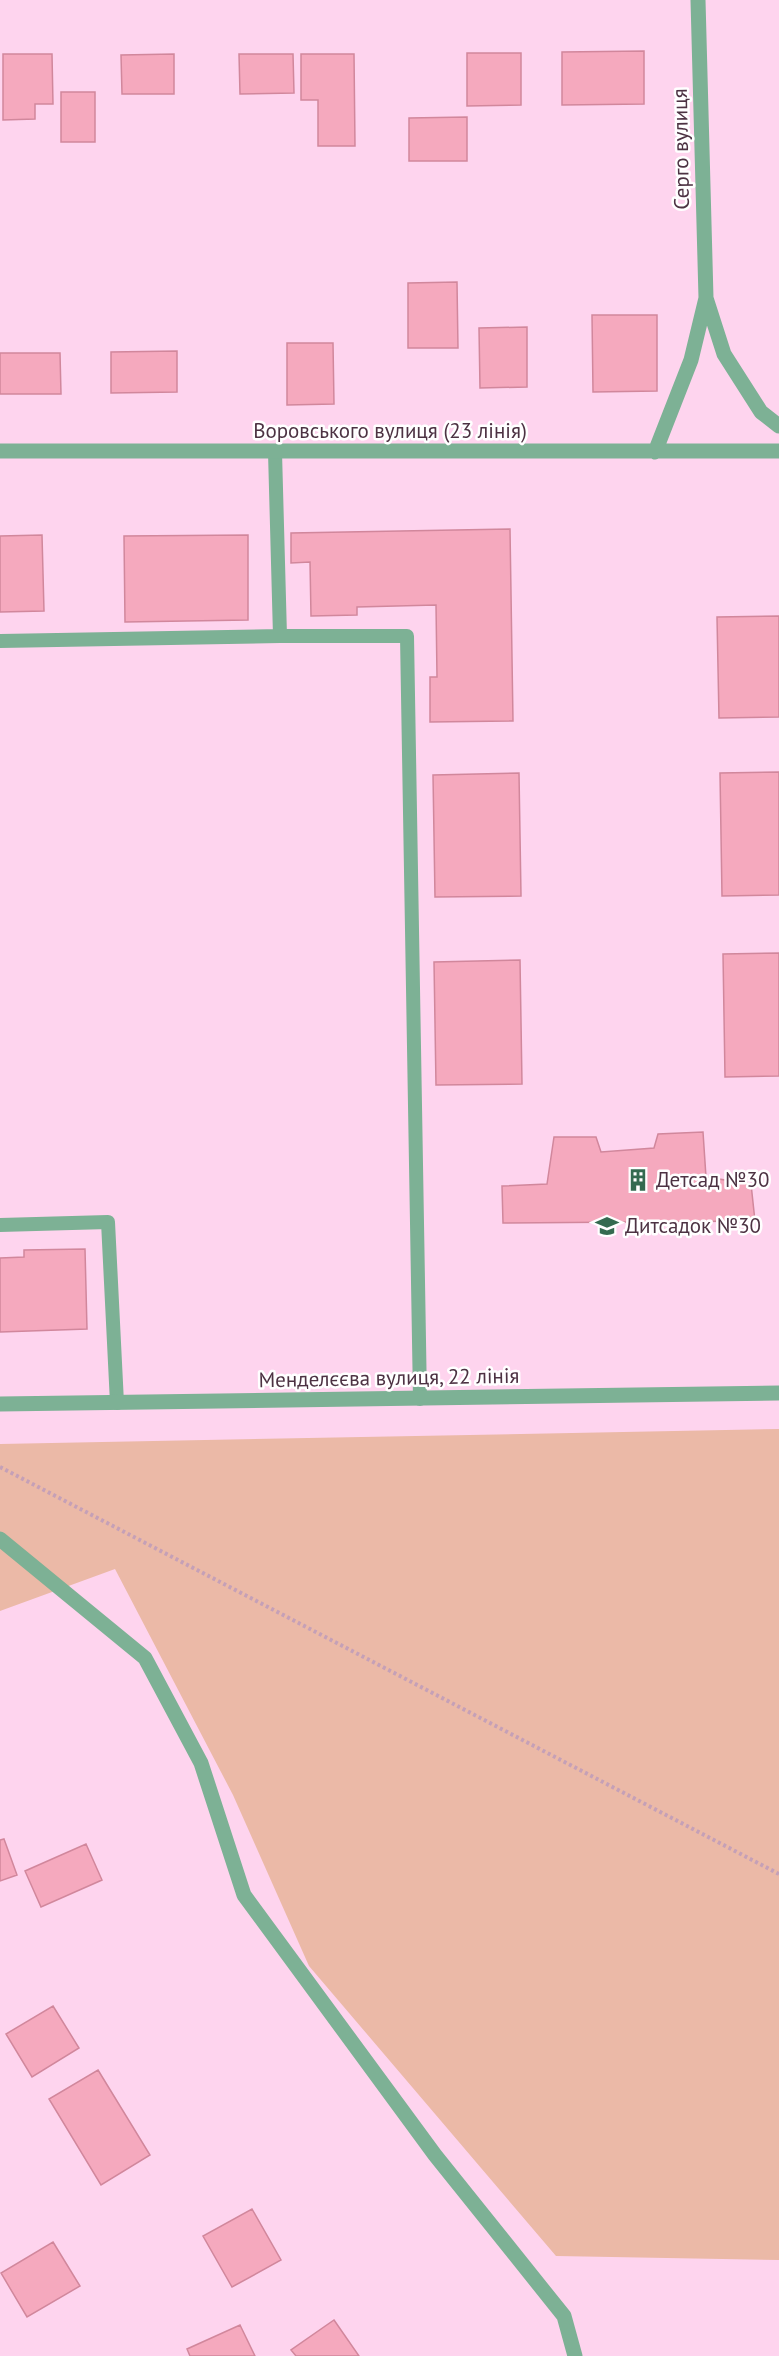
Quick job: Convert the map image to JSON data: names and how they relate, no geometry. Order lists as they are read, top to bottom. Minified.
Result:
{"streets":{"street":["Серго вулиця","Воровського вулиця (23 лiнiя)","Менделєєва вулиця, 22 лінія"]},"crossings":[["Серго вулиця","Воровського вулиця (23 лiнiя)"]],"places":{"building":["Детсад №30"],"school or university":["Дитсадок №30"]}}
